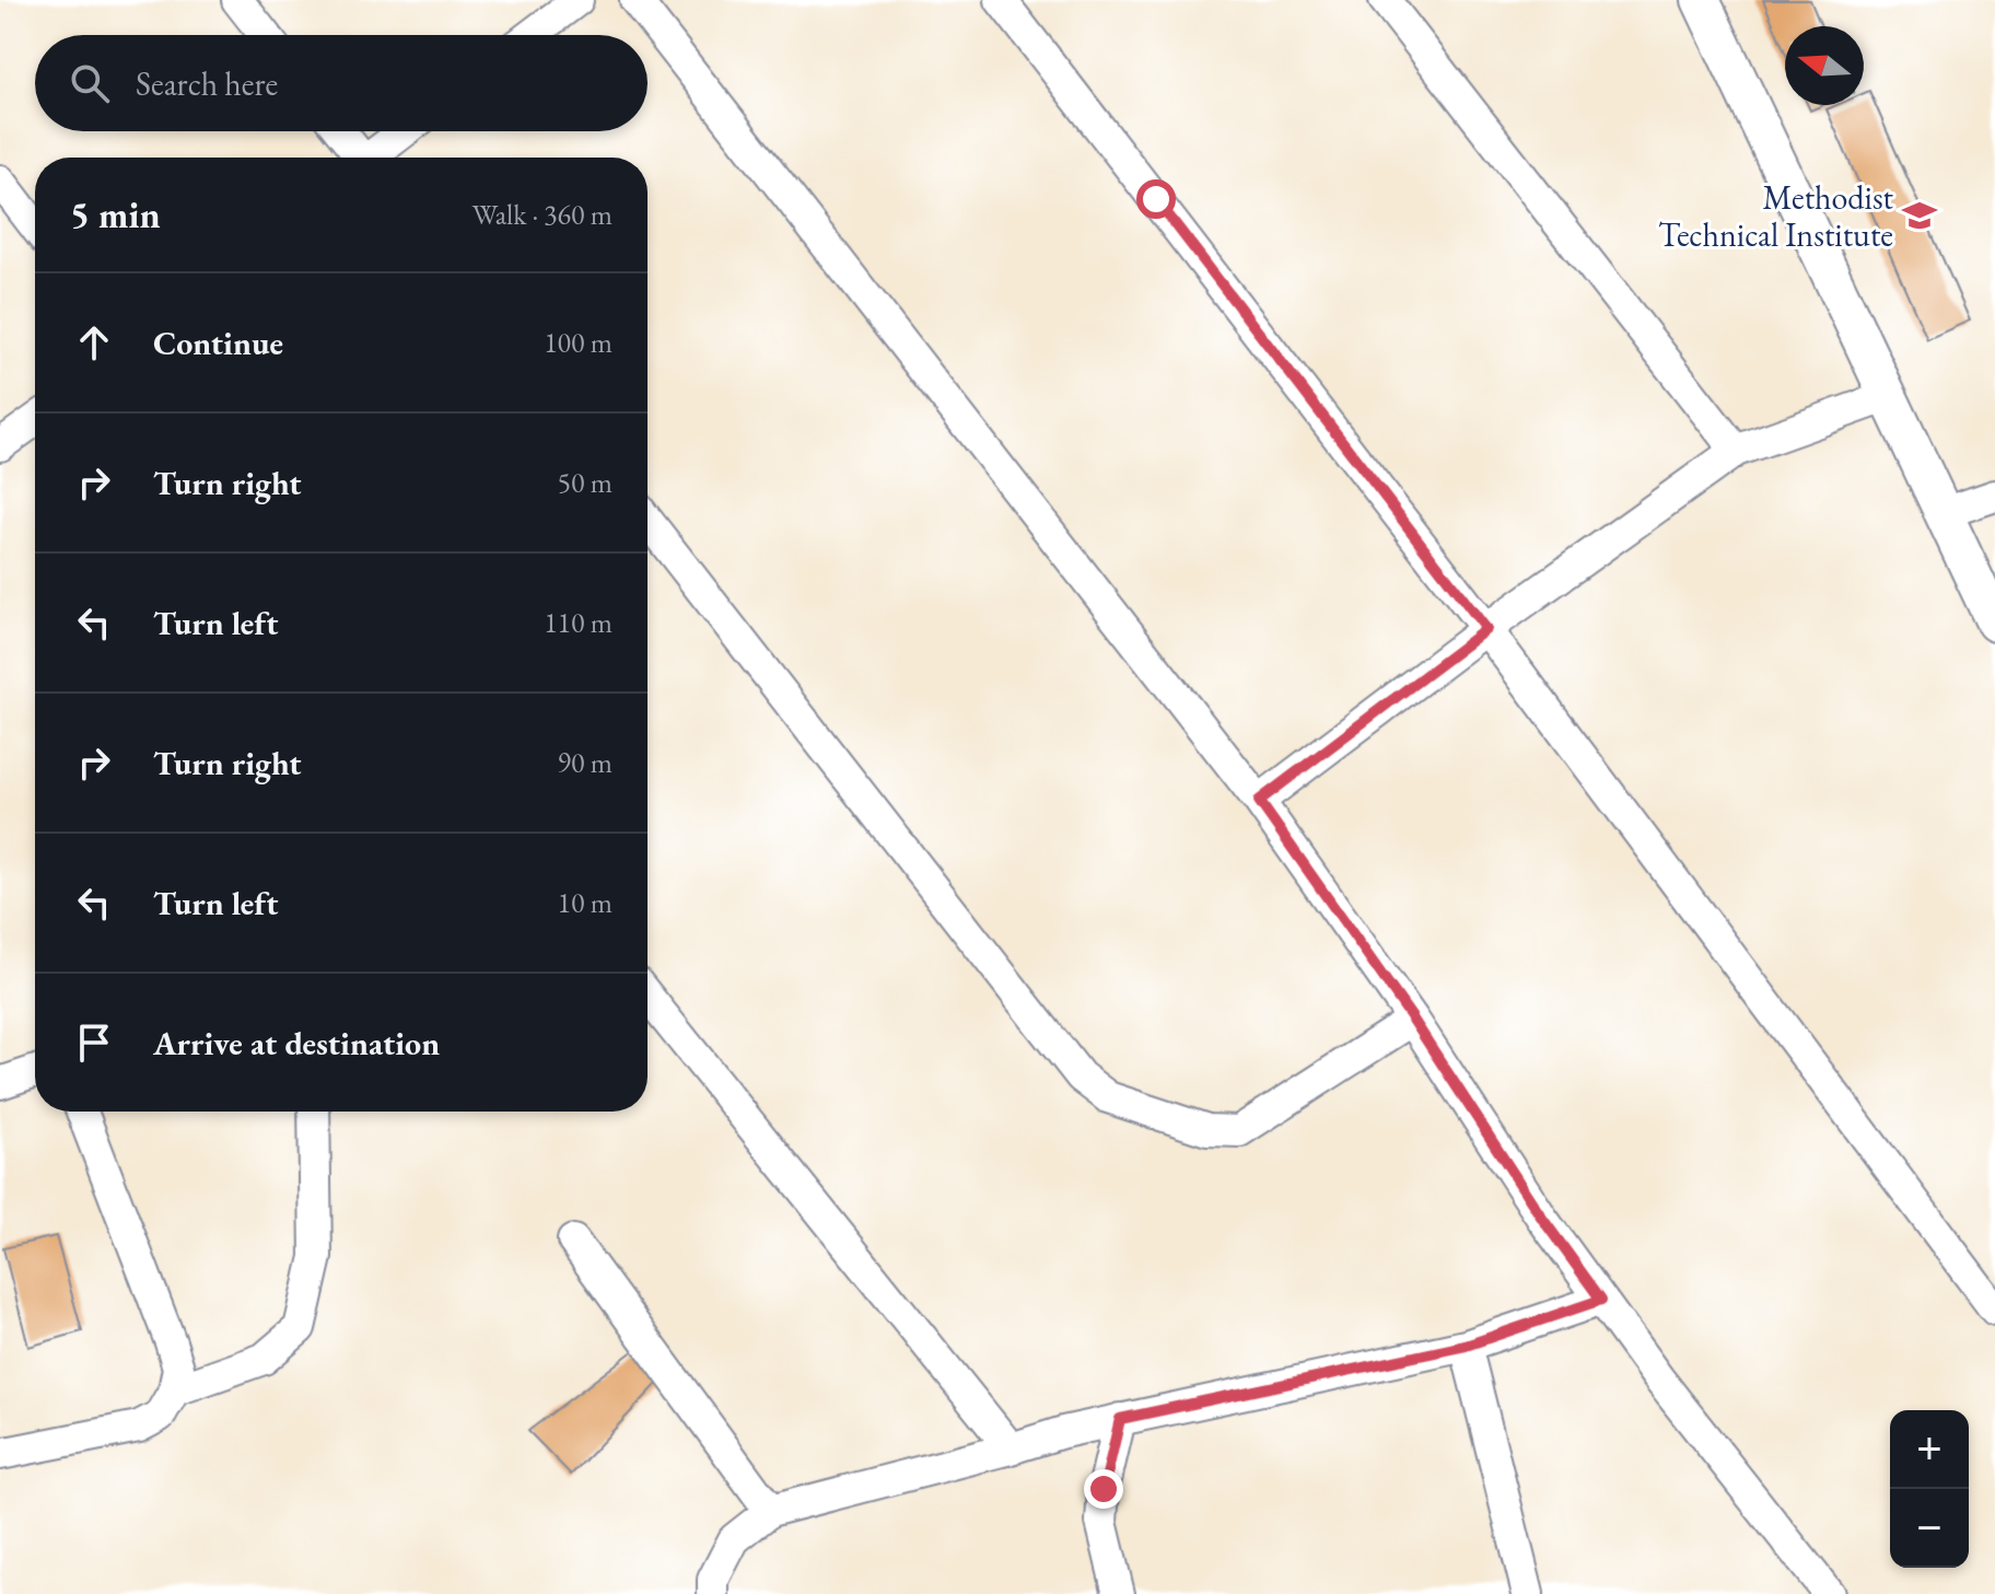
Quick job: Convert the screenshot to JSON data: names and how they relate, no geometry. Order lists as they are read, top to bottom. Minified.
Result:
{"places":{"school or university":["Methodist Technical Institute"]},"north":"left","page":{"search":"Search here","heading":["5 min","Walk · 360 m"],"list":[["Continue","100 m"],["Turn right","50 m"],["Turn left","110 m"],["Turn right","90 m"],["Turn left","10 m"],"Arrive at destination"],"map_buttons":["+","−"]}}
